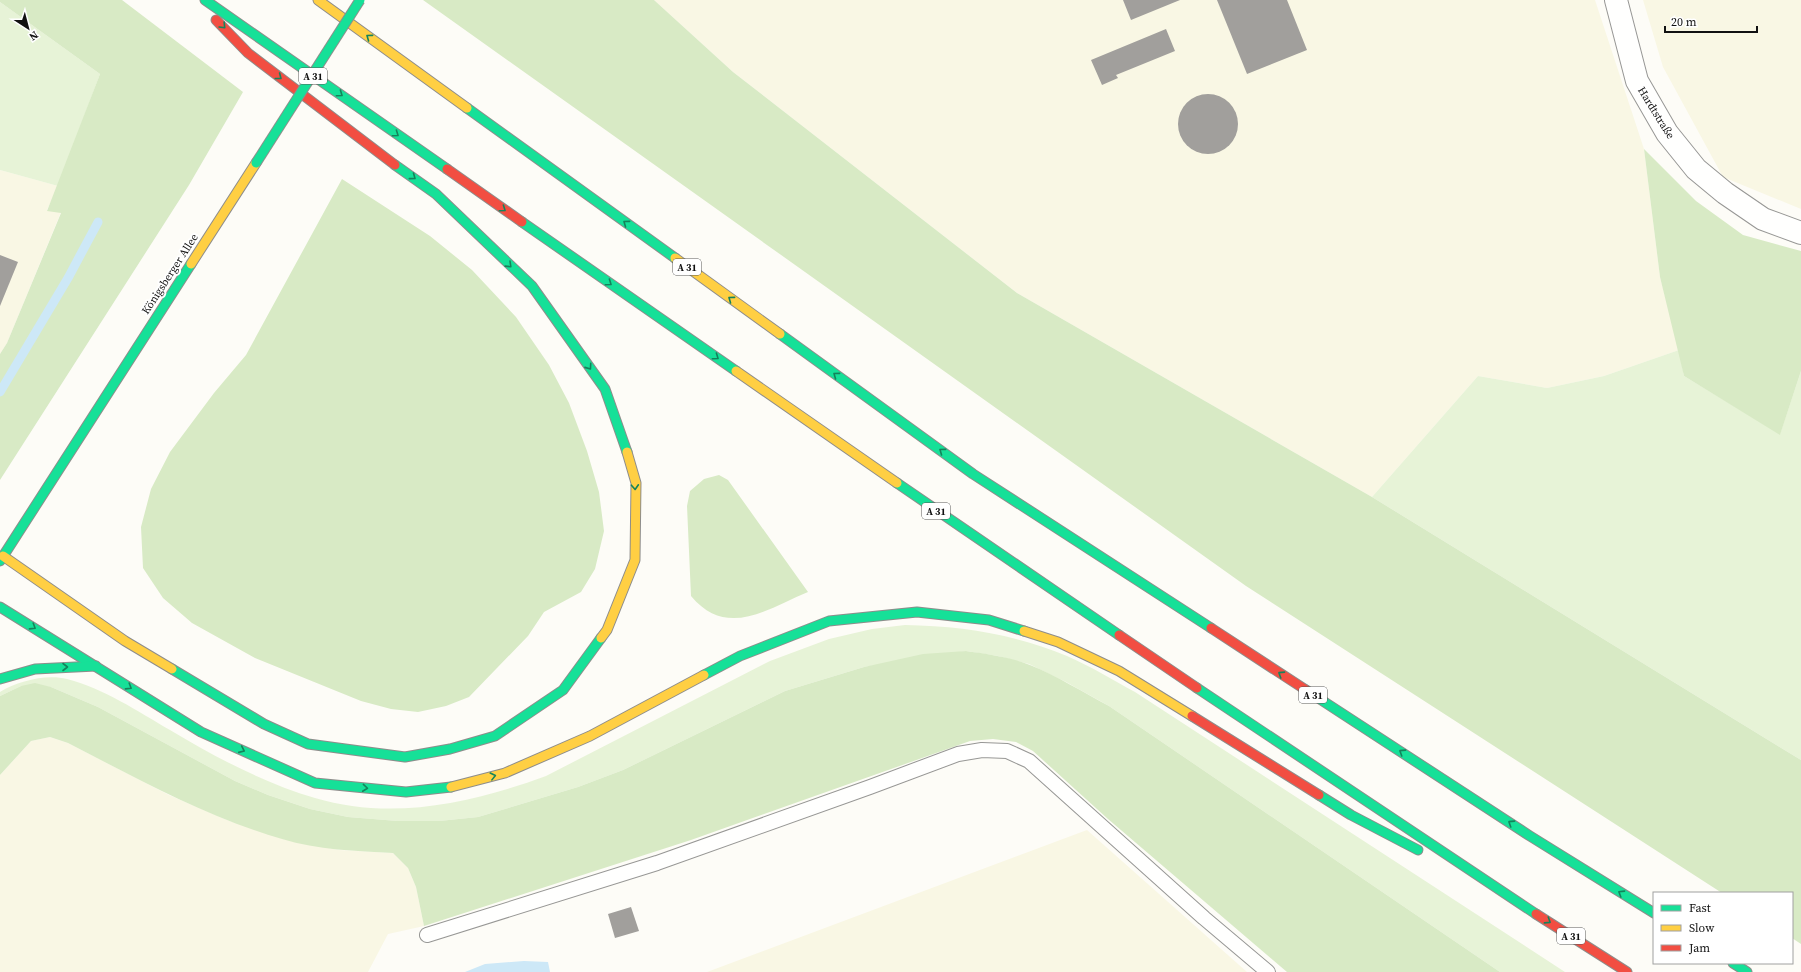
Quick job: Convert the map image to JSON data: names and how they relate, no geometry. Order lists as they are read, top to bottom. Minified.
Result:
{"streets":{"main road":["A 31","Königsberger Allee"],"street":["Hardtstraße"]},"legend":["Fast","Slow","Jam"],"scale_bar":"20 m","north":"bottom right"}
